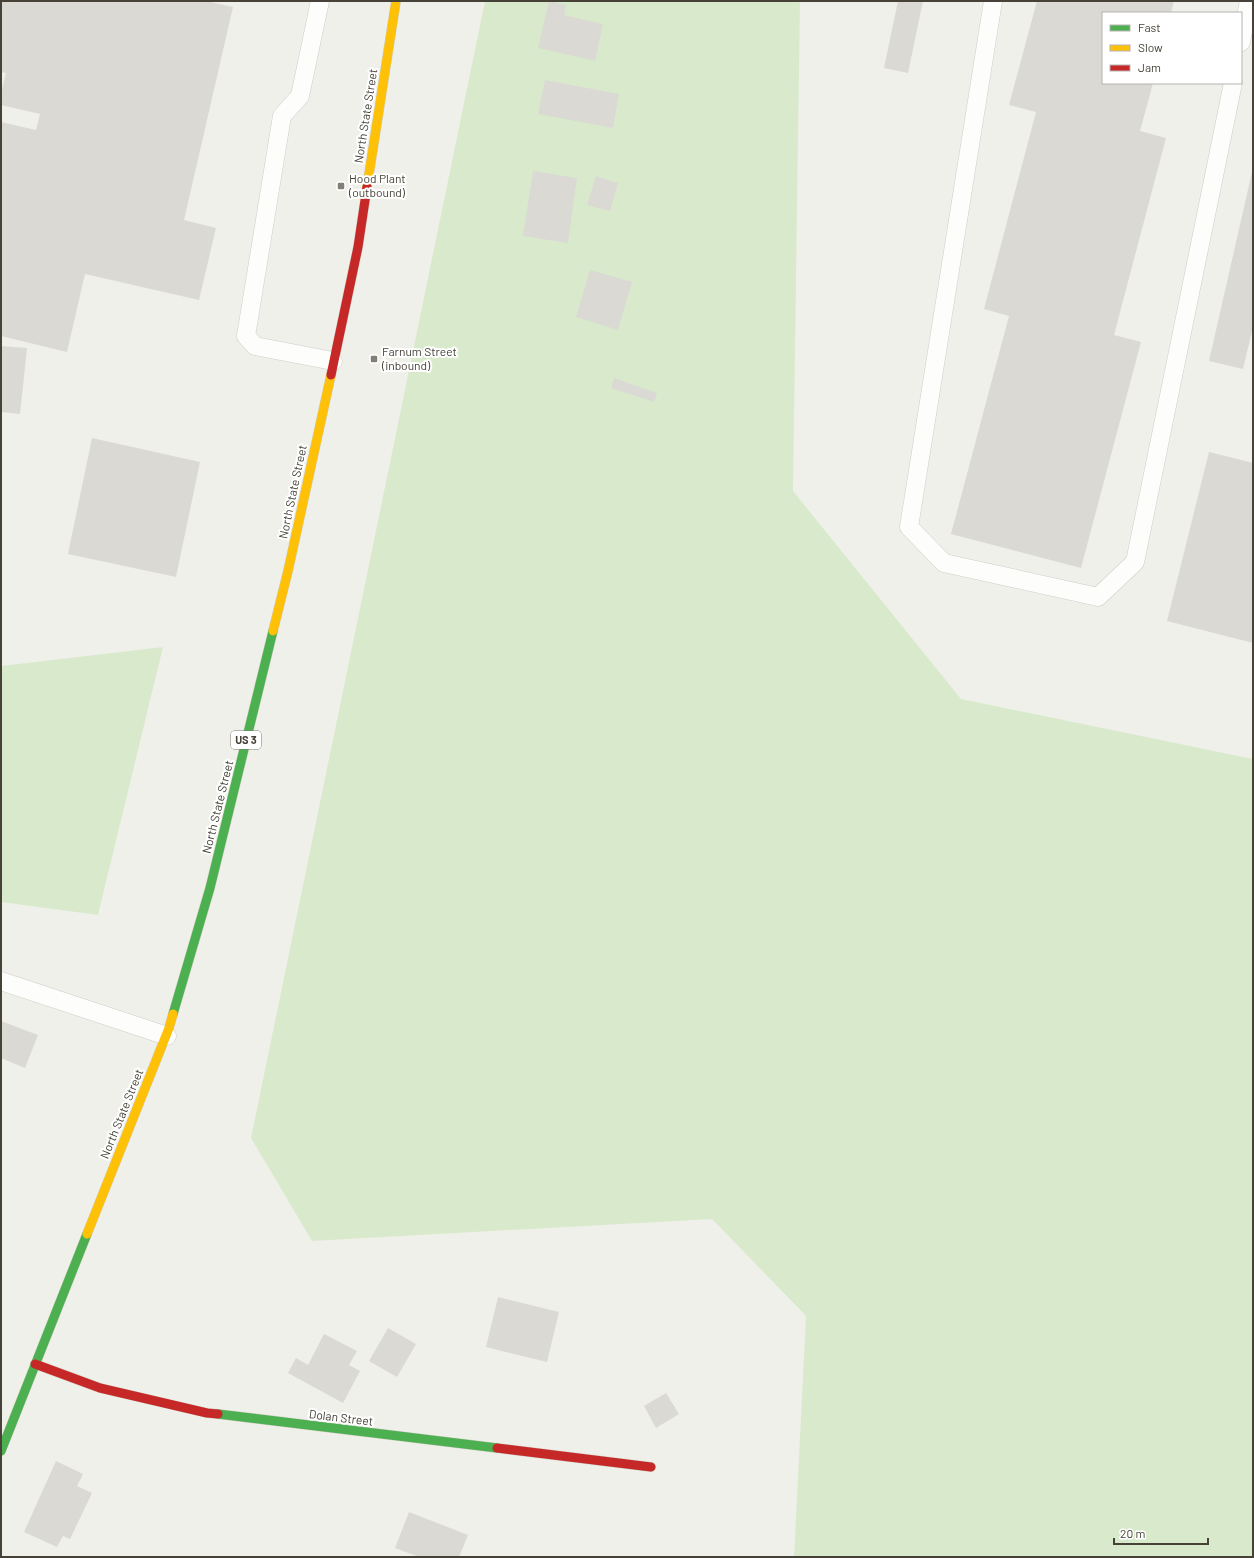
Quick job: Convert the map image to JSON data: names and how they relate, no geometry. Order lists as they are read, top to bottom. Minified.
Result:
{"streets":{"main road":["North State Street","US 3","Dolan Street"]},"crossings":[["North State Street","Dolan Street"]],"places":{"transit":["Hood Plant (outbound)","Farnum Street (inbound)"]},"legend":["Fast","Slow","Jam"],"scale_bar":"20 m"}
